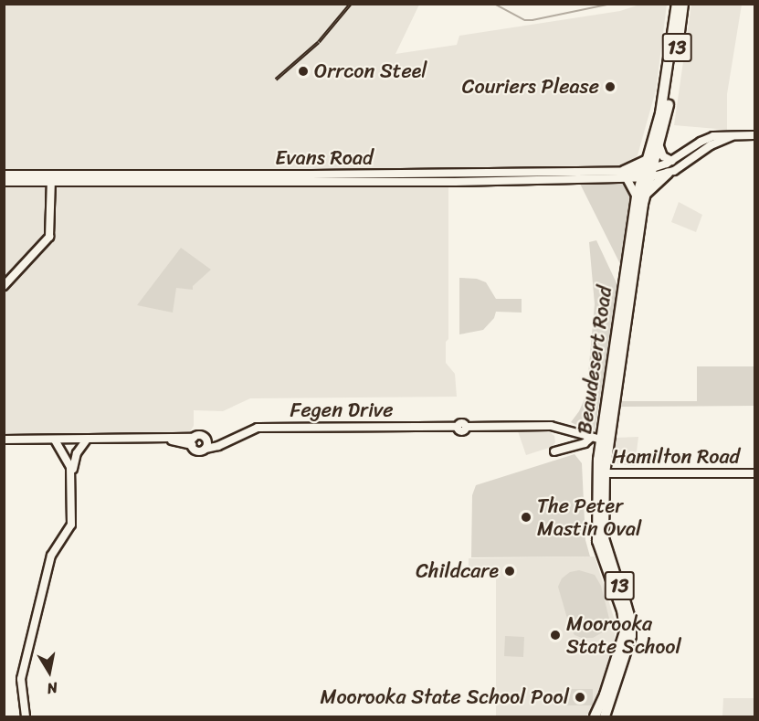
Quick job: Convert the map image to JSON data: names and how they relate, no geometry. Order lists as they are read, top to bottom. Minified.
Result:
{"streets":{"highway":["13","Beaudesert Road"],"street":["Evans Road","Fegen Drive","Hamilton Road"]},"crossings":[["Evans Road","Beaudesert Road"],["Beaudesert Road","Fegen Drive"],["Beaudesert Road","Hamilton Road"]],"places":["Orrcon Steel","Couriers Please","The Peter Mastin Oval","Childcare","Moorooka State School","Moorooka State School Pool"],"north":"bottom"}
